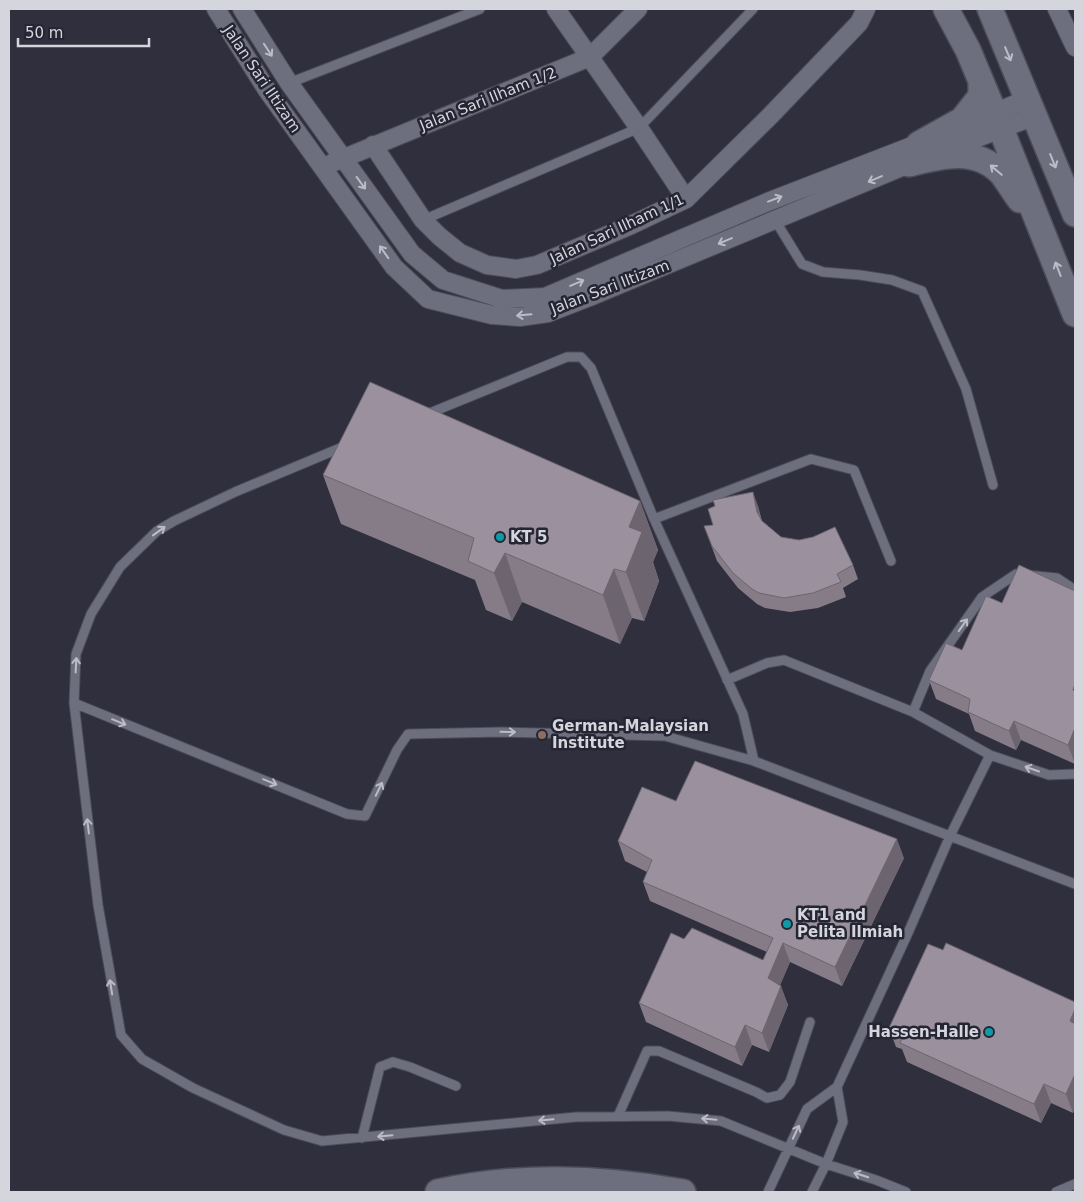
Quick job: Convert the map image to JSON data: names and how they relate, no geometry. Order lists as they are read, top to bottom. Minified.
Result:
{"streets":{"street":["Jalan Sari Iltizam","Jalan Sari Ilham 1/2","Jalan Sari Ilham 1/1"]},"crossings":[["Jalan Sari Iltizam","Jalan Sari Ilham 1/2"],["Jalan Sari Ilham 1/2","Jalan Sari Ilham 1/1"]],"places":["KT 5","German-Malaysian Institute","KT1 and Pelita Ilmiah","Hassen-Halle"],"scale_bar":"50 m"}
